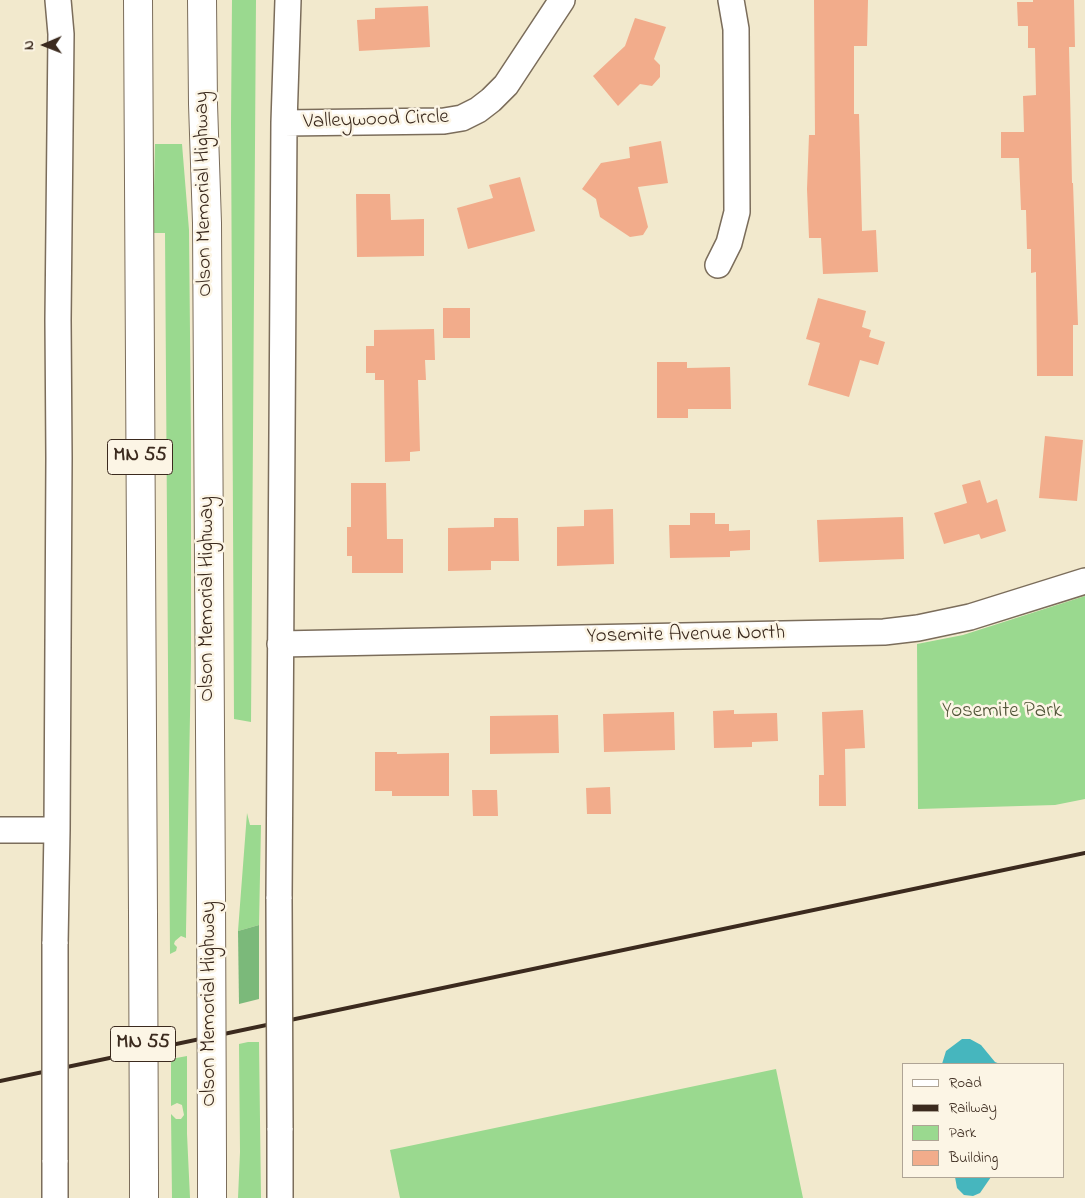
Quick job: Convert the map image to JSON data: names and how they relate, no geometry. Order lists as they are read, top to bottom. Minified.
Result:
{"streets":{"highway":["Olson Memorial Highway","MN 55"],"street":["Valleywood Circle","Yosemite Avenue North"]},"parks":["Yosemite Park"],"legend":["Road","Railway","Park","Building"],"north":"left"}
